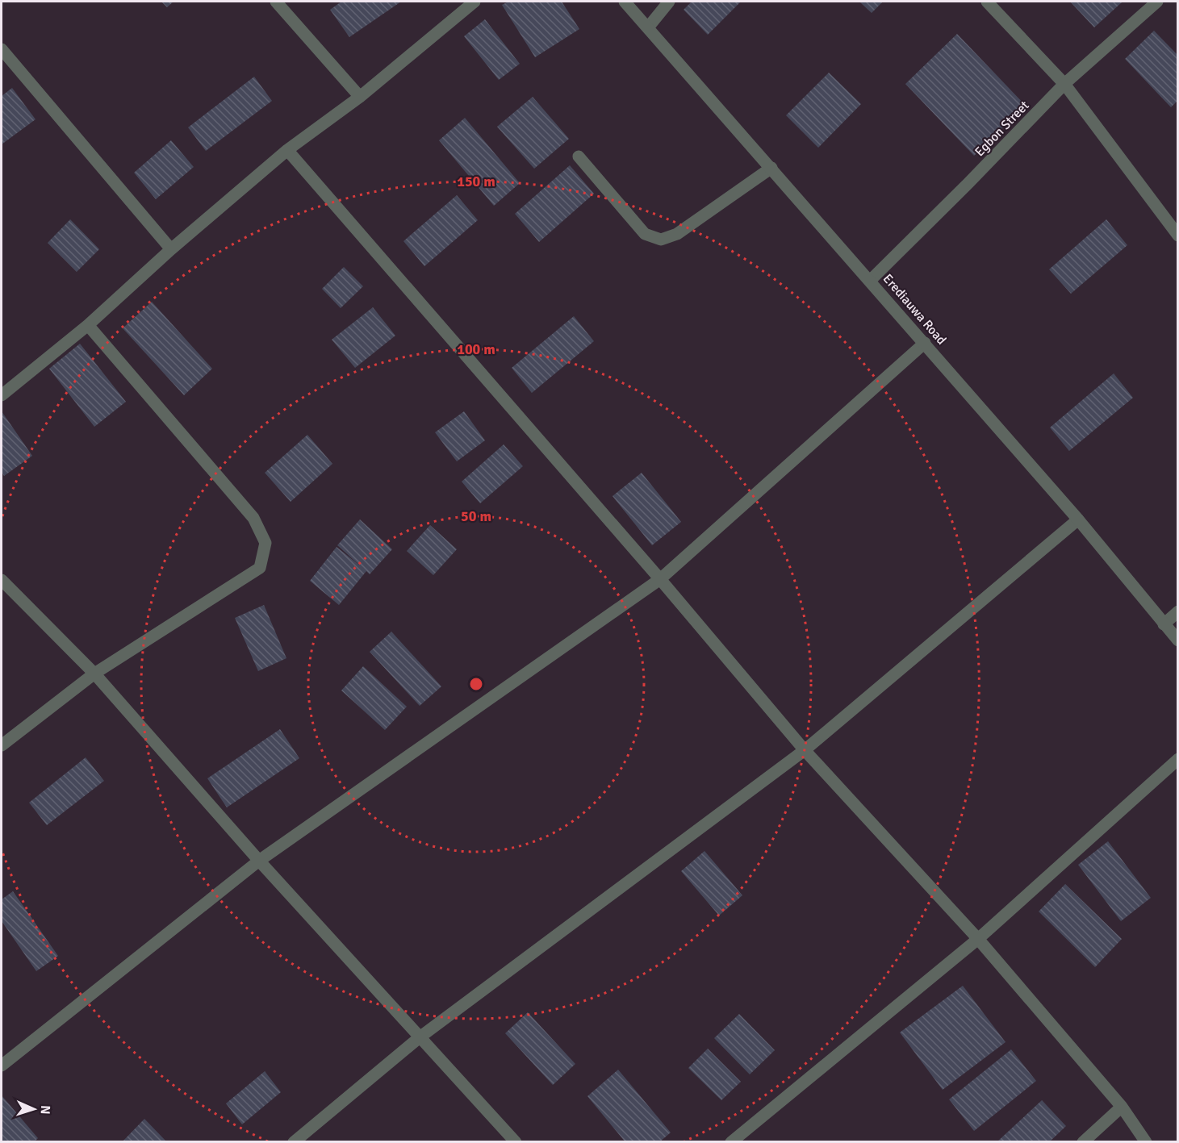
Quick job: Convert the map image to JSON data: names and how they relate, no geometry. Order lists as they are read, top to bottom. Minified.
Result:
{"streets":{"street":["Egbon Street","Erediauwa Road"]},"crossings":[["Egbon Street","Erediauwa Road"]],"north":"right","rings":["150 m","100 m","50 m"]}
